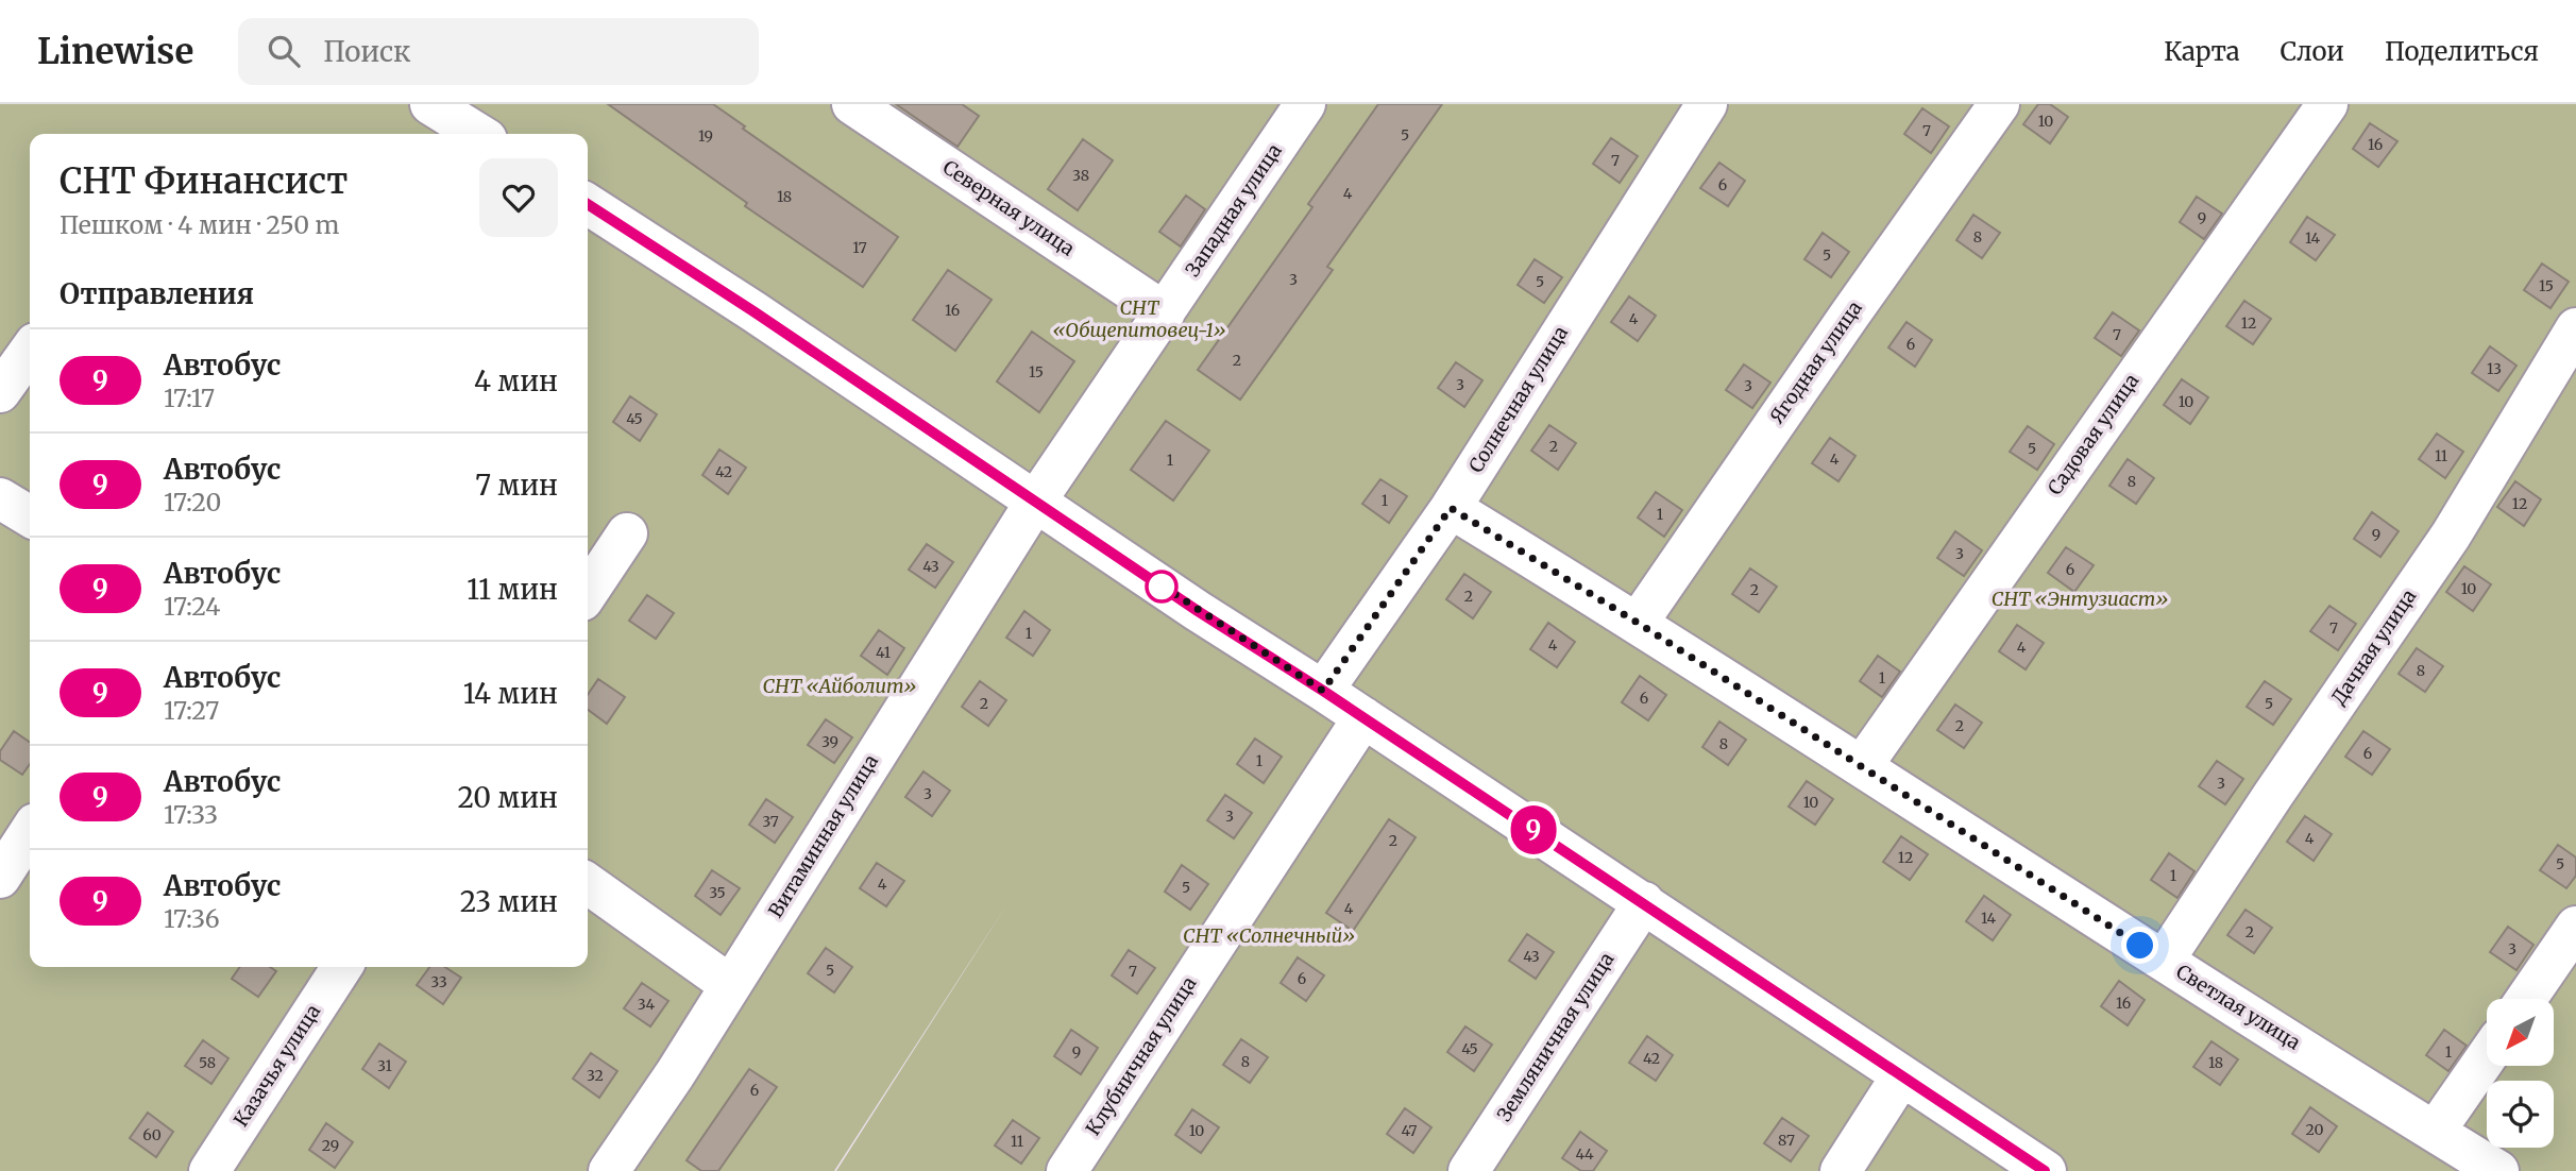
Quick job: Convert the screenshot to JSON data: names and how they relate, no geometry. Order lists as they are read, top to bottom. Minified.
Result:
{"streets":{"street":["Северная улица","Западная улица","Ягодная улица","Солнечная улица","Садовая улица","Дачная улица","Витаминная улица","Светлая улица","Земляничная улица","Клубничная улица","Казачья улица"]},"crossings":[["Северная улица","Западная улица"],["Западная улица","Витаминная улица"],["Ягодная улица","Светлая улица"],["Солнечная улица","Светлая улица"],["Садовая улица","Светлая улица"],["Дачная улица","Светлая улица"]],"parks":["СНТ «Общепитовец-1»","СНТ «Энтузиаст»","СНТ «Айболит»","СНТ «Солнечный»"],"lines":["bus line 9"],"house_numbers":["10","7","5","19","16","7","38","6","4","18","9","8","14","17","5","3","5","15","16","4","12","7","6","2","13","15","3","3","10","45","2","5","11","4","1","42","8","1","12","1","9","3","43","6","10","2","2","7","1","4","4","41","8","1","6","2","5","2","39","8","6","1","3","3","10","3","37","4","2","12","5","1","4","5","35","4","14","2","3","43","5","7","6","33","16","34","45","9","1","42","8","58","18","31","32","6","20","10","47","60","87","11","29","44"],"north":"bottom left","page":{"header":"Linewise","search":"Поиск","nav":["Карта","Слои","Поделиться"],"on_map":"9","heading":[["СНТ Финансист","Пешком · 4 мин · 250 m"],"Отправления"],"list":[{"mark":"9","name":"Автобус","note":"17:17","value":"4 мин"},{"mark":"9","name":"Автобус","note":"17:20","value":"7 мин"},{"mark":"9","name":"Автобус","note":"17:24","value":"11 мин"},{"mark":"9","name":"Автобус","note":"17:27","value":"14 мин"},{"mark":"9","name":"Автобус","note":"17:33","value":"20 мин"},{"mark":"9","name":"Автобус","note":"17:36","value":"23 мин"}]}}
